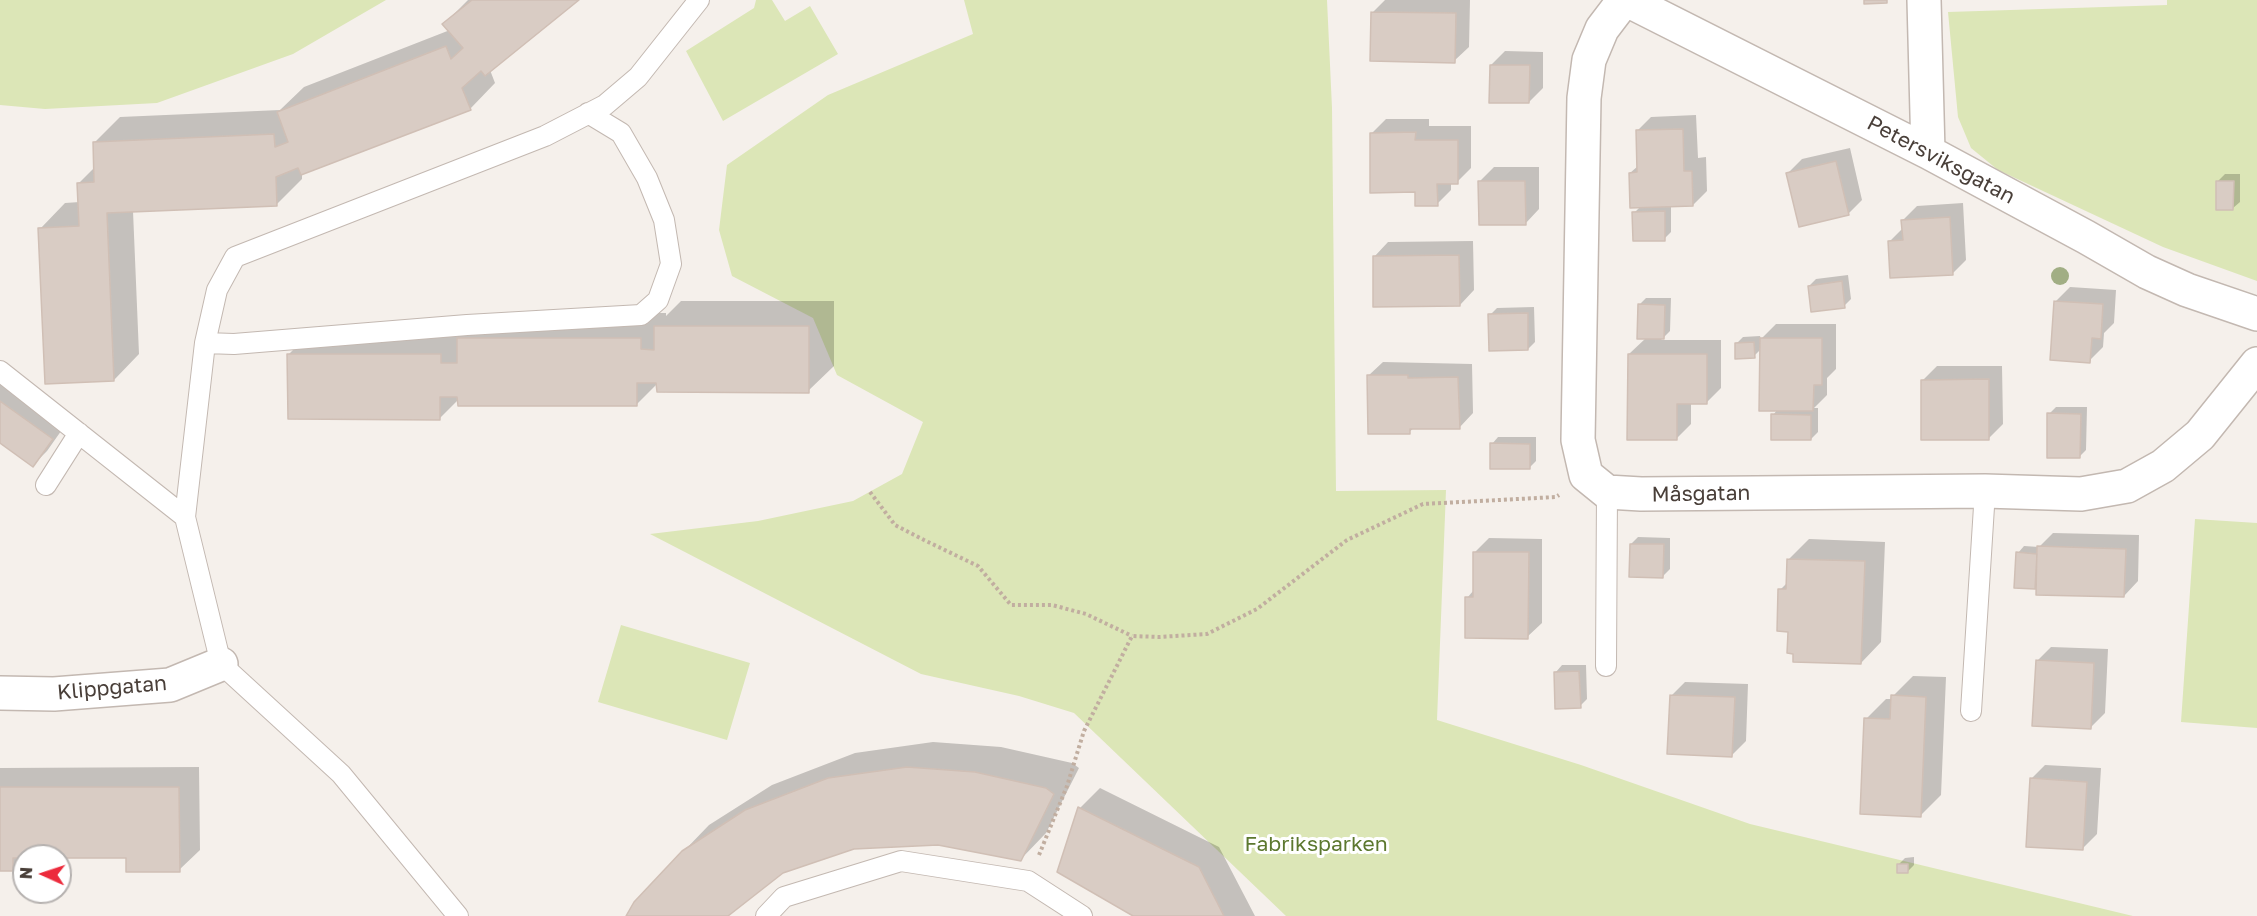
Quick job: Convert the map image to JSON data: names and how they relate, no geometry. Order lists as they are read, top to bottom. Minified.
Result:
{"streets":{"street":["Petersviksgatan","Måsgatan","Klippgatan"]},"parks":["Fabriksparken"],"north":"left"}
